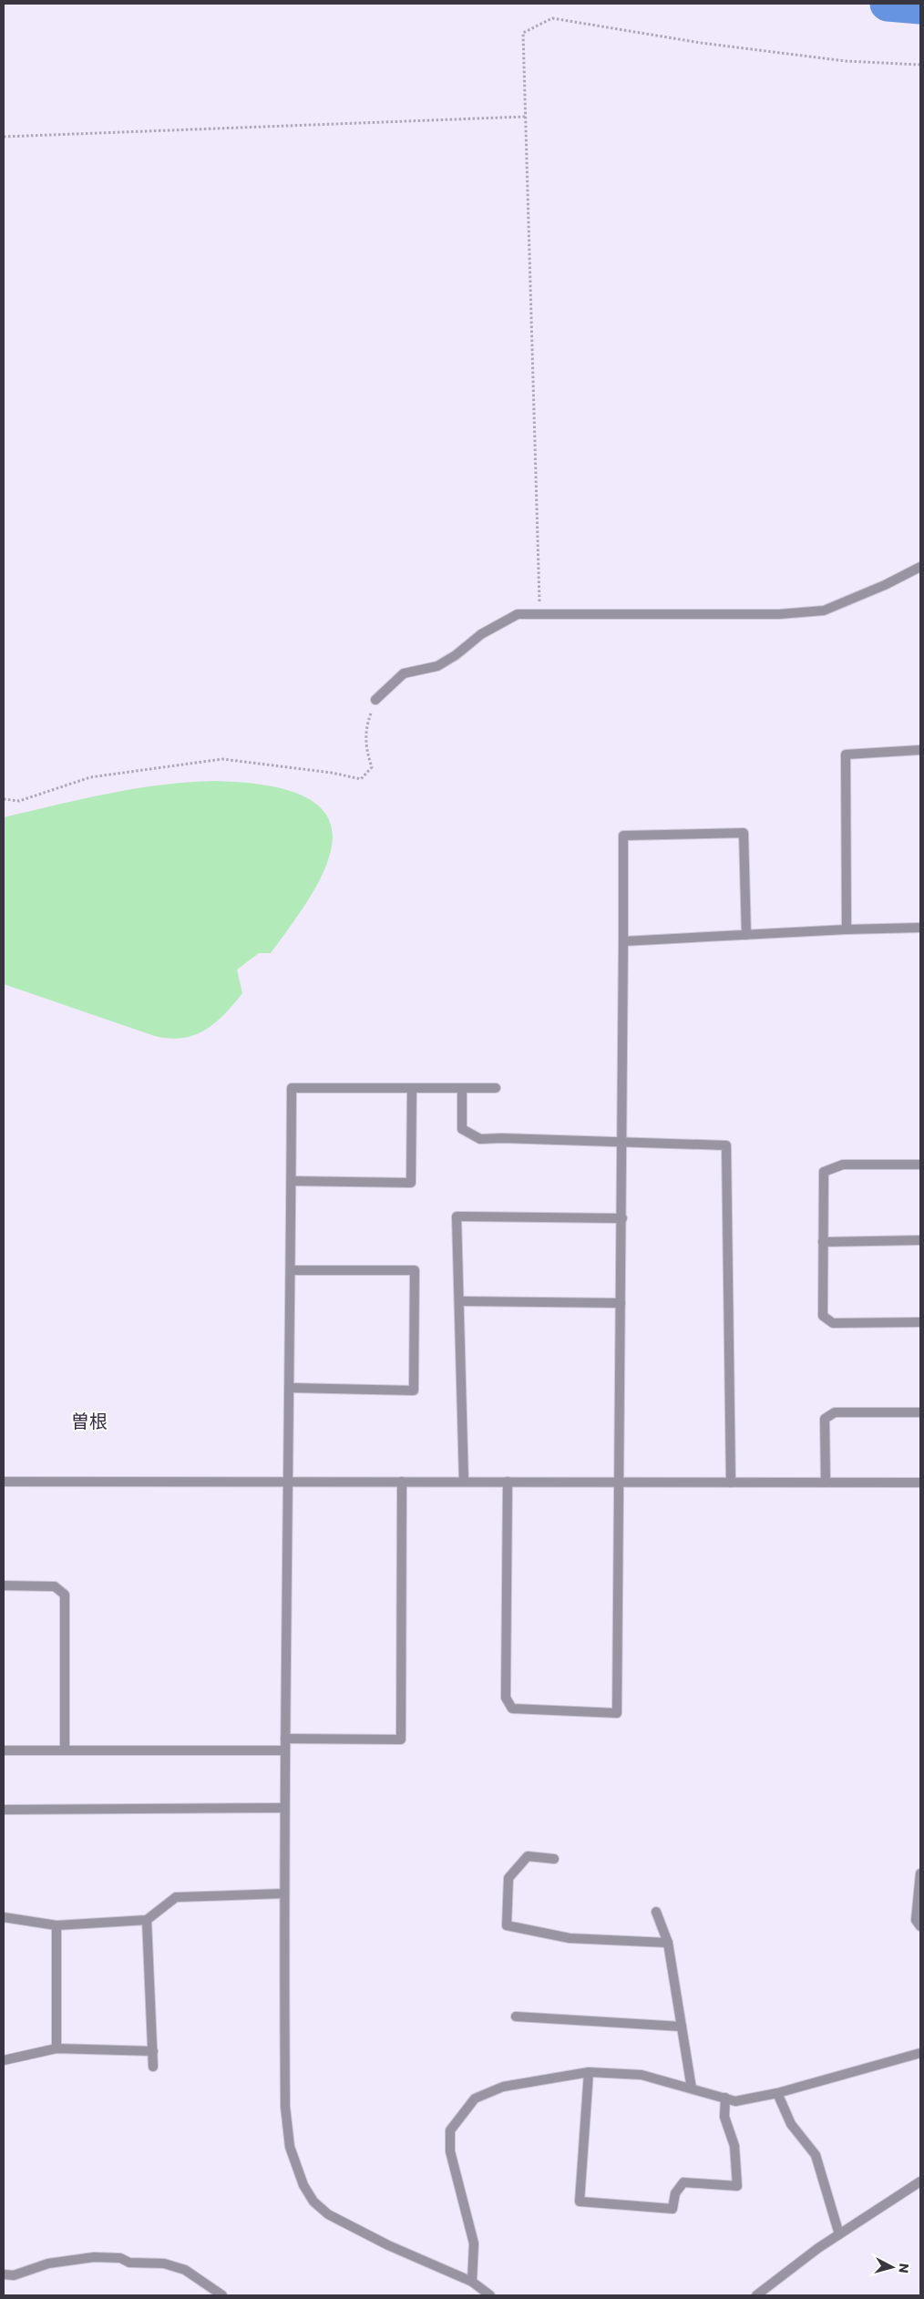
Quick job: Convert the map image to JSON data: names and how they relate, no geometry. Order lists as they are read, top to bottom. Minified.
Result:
{"districts":["曽根"],"north":"right"}
